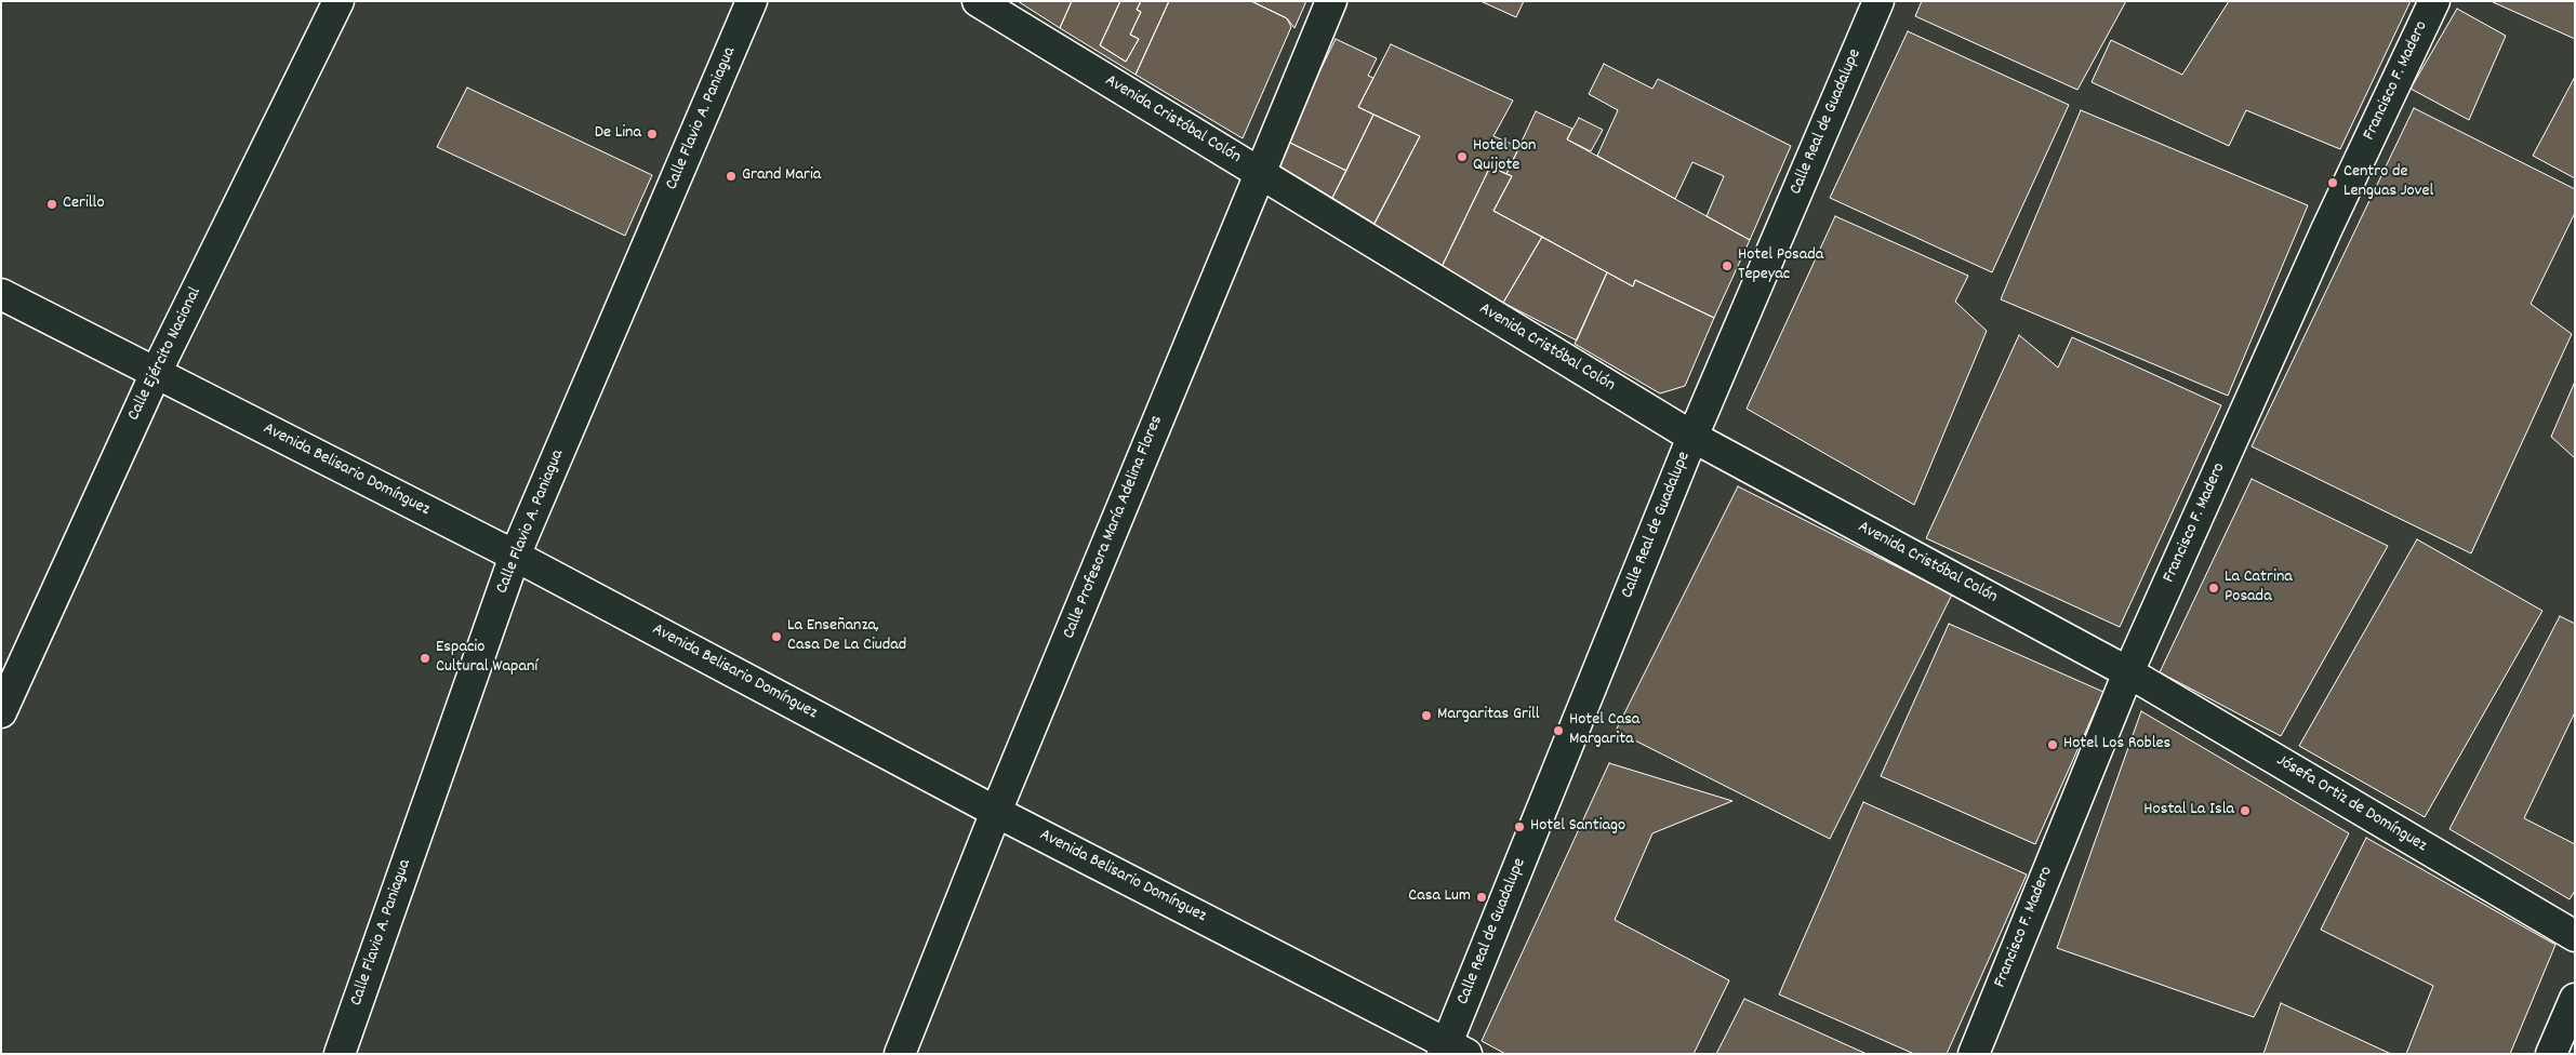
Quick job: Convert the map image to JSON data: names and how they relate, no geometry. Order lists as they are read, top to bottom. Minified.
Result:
{"streets":{"street":["Francisco F. Madero","Calle Flavio A. Paniagua","Avenida Cristóbal Colón","Calle Real de Guadalupe","Calle Ejército Nacional","Avenida Belisario Domínguez","Calle Profesora María Adelina Flores","Jósefa Ortiz de Domínguez"]},"crossings":[["Francisco F. Madero","Avenida Cristóbal Colón"],["Francisco F. Madero","Jósefa Ortiz de Domínguez"],["Calle Flavio A. Paniagua","Avenida Belisario Domínguez"],["Avenida Cristóbal Colón","Calle Real de Guadalupe"],["Avenida Cristóbal Colón","Calle Profesora María Adelina Flores"],["Avenida Cristóbal Colón","Jósefa Ortiz de Domínguez"],["Calle Real de Guadalupe","Avenida Belisario Domínguez"],["Calle Ejército Nacional","Avenida Belisario Domínguez"],["Avenida Belisario Domínguez","Calle Profesora María Adelina Flores"]],"places":["De Lina","Hotel Don Quijote","Grand Maria","Centro de Lenguas Jovel","Cerillo","Hotel Posada Tepeyac","La Catrina Posada","La Enseñanza, Casa De La Ciudad","Espacio Cultural Wapaní","Margaritas Grill","Hotel Casa Margarita","Hotel Los Robles","Hostal La Isla","Hotel Santiago","Casa Lum"]}
